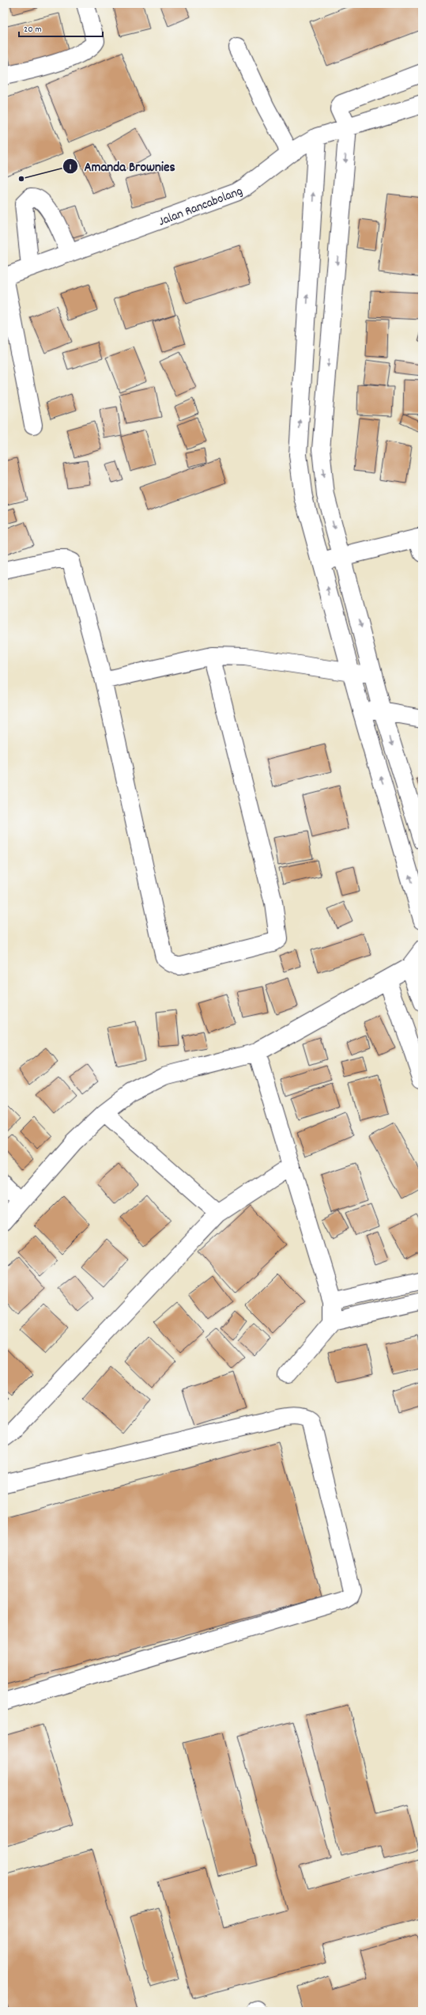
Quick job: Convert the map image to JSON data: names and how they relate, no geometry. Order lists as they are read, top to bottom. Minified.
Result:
{"streets":{"street":["Jalan Rancabolang"]},"places":["Amanda Brownies"],"scale_bar":"20 m"}
